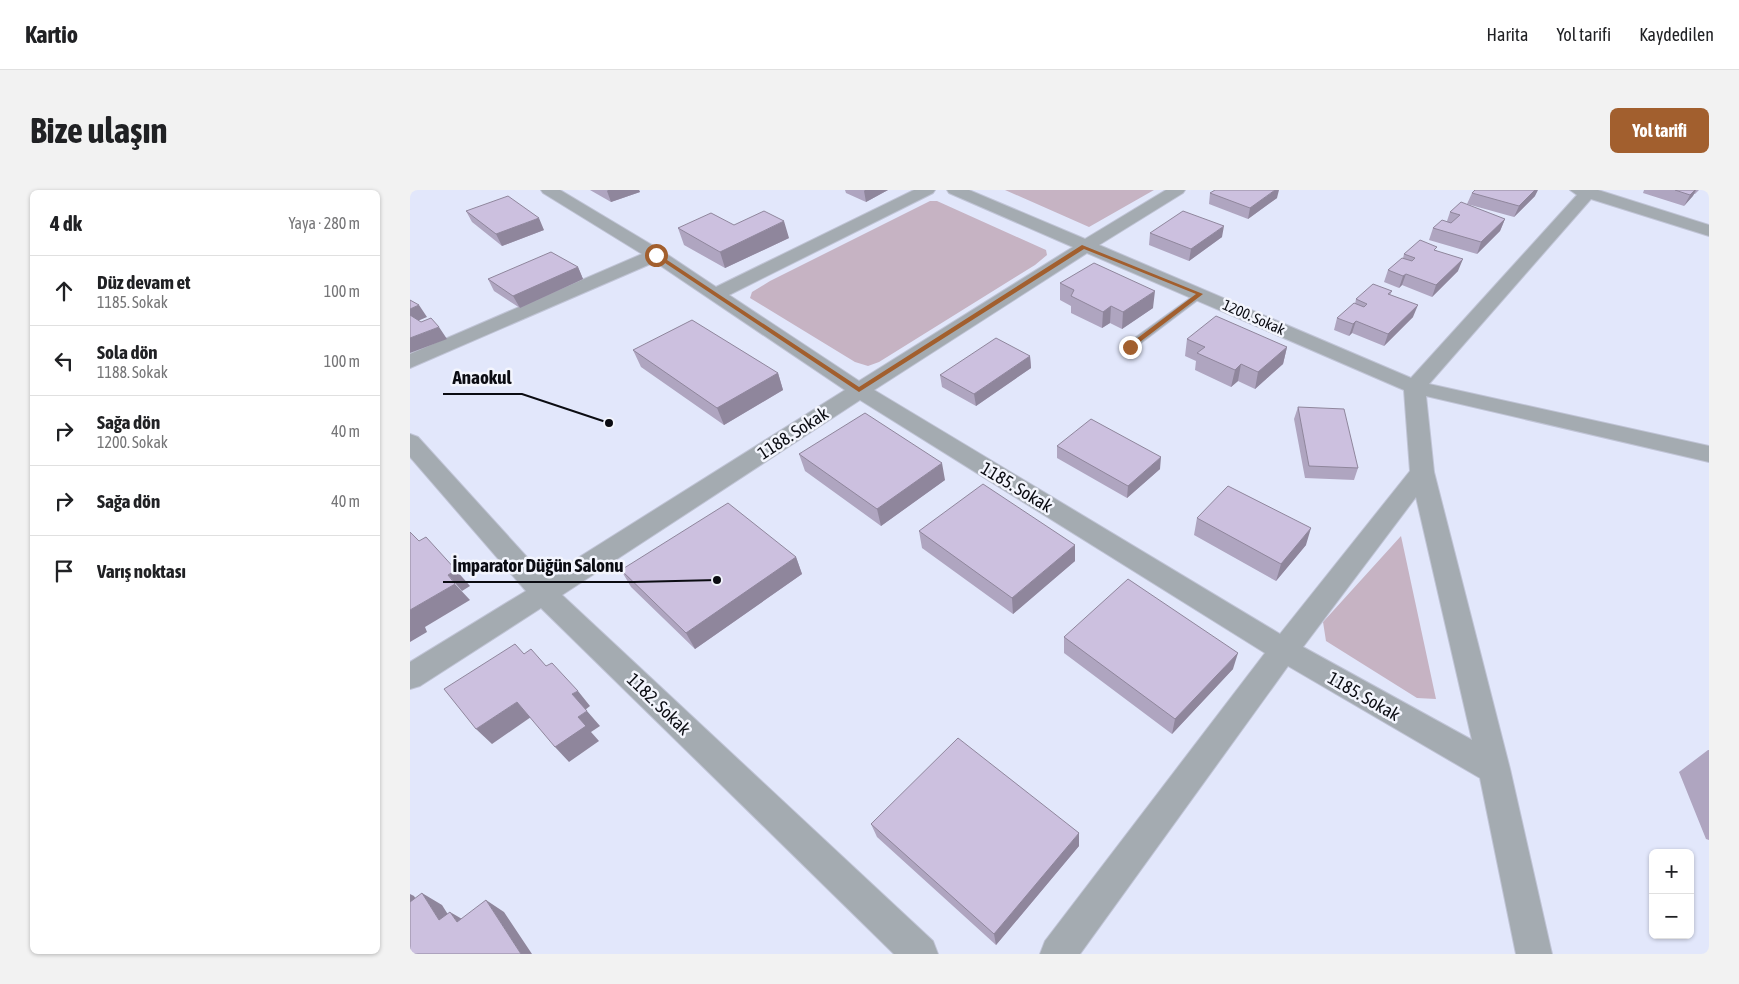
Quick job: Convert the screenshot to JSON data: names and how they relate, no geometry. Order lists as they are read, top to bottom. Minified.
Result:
{"streets":{"street":["1200. Sokak","1188. Sokak","1185. Sokak","1182. Sokak"]},"crossings":[["1200. Sokak","1188. Sokak"],["1188. Sokak","1185. Sokak"],["1188. Sokak","1182. Sokak"]],"places":["Anaokul","İmparator Düğün Salonu"],"page":{"header":"Kartio","nav":["Harita","Yol tarifi","Kaydedilen"],"buttons":"Yol tarifi","title":"Bize ulaşın","heading":["4 dk","Yaya · 280 m"],"list":[["Düz devam et","1185. Sokak","100 m"],["Sola dön","1188. Sokak","100 m"],["Sağa dön","1200. Sokak","40 m"],["Sağa dön","40 m"],"Varış noktası"],"map_buttons":["+","−"]}}
